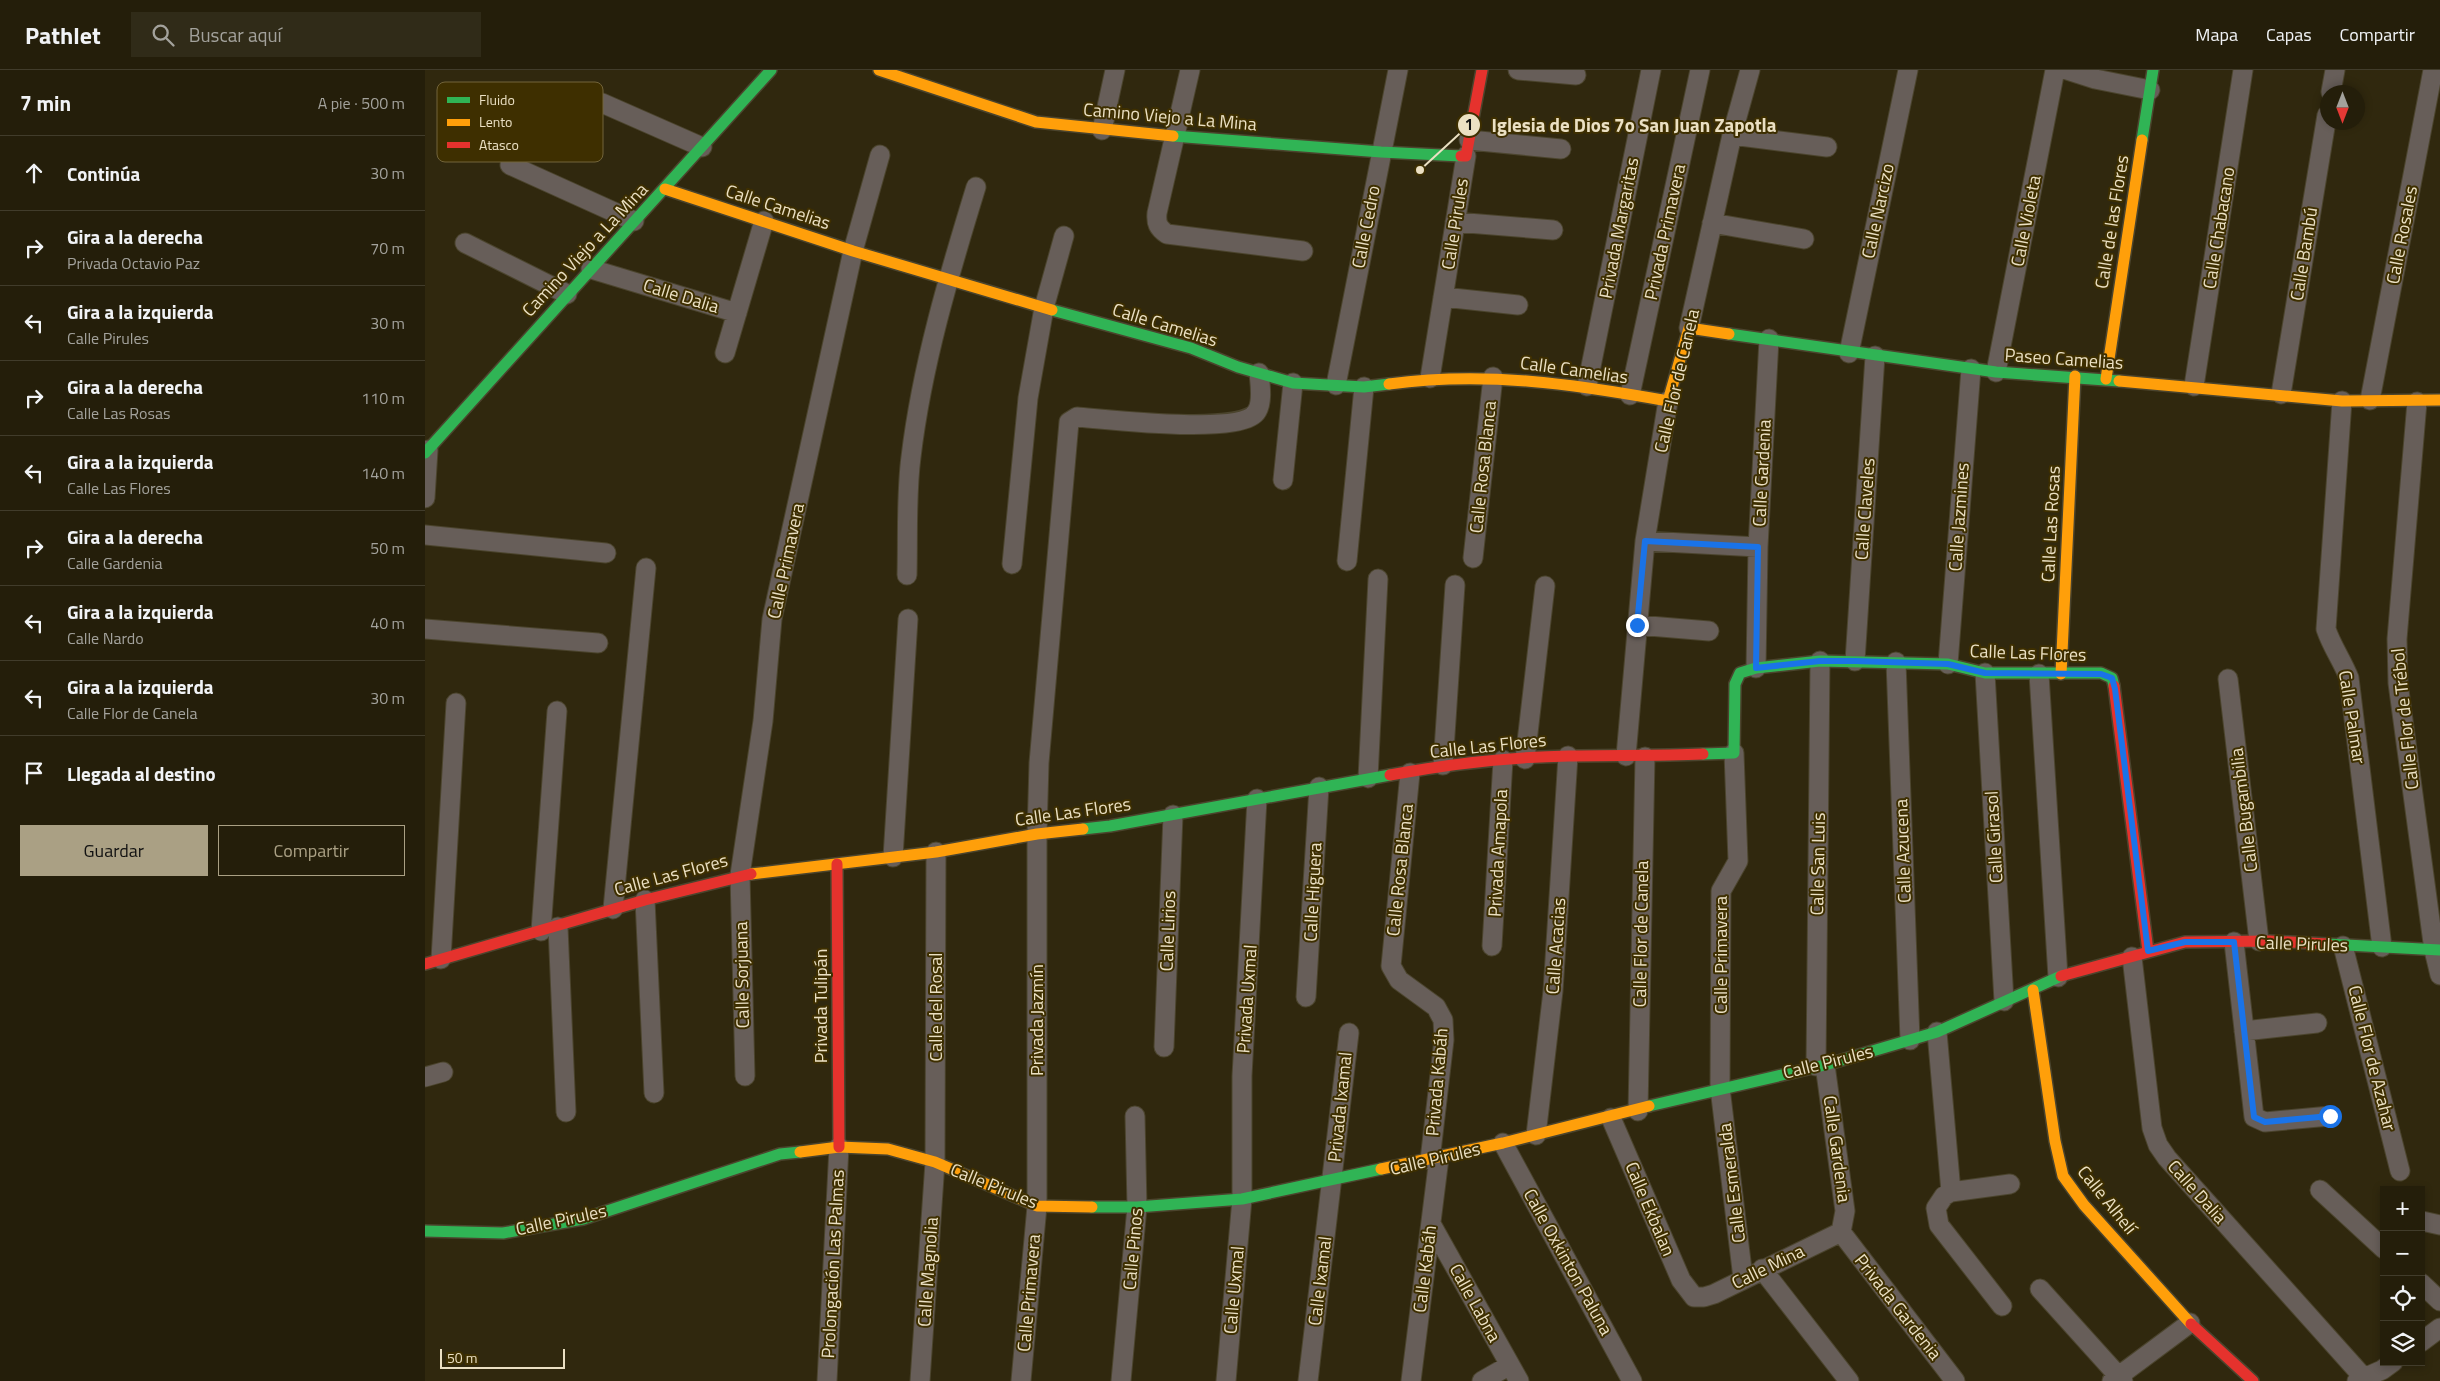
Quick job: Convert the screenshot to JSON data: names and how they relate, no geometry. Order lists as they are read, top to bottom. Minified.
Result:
{"streets":{"street":["Camino Viejo a La Mina","Calle Camelias","Calle Narcizo","Calle Violeta","Calle de las Flores","Calle Pirules","Calle Cedro","Privada Margaritas","Calle Chabacano","Privada Primavera","Calle Rosales","Calle Bambú","Calle Dalia","Paseo Camelias","Calle Flor de Canela","Calle Rosa Blanca","Calle Gardenia","Calle Claveles","Calle Jazmines","Calle Las Rosas","Calle Primavera","Calle Las Flores","Calle Palmar","Calle Flor de Trébol","Calle Bugambilia","Calle Girasol","Calle Azucena","Privada Amapola","Calle San Luis","Calle Higuera","Calle Lirios","Calle Acacias","Calle Sorjuana","Privada Uxmal","Privada Tulipán","Calle del Rosal","Privada Jazmín","Calle Flor de Azahar","Privada Kabáh","Privada Ixamal","Calle Esmeralda","Calle Alhelí","Calle Ekbalan","Calle Pinos","Calle Oxkinton Paluna","Prolongación Las Palmas","Calle Mina","Calle Kabáh","Calle Magnolia","Calle Ixamal","Calle Uxmal","Calle Labna","Privada Gardenia"]},"crossings":[["Camino Viejo a La Mina","Calle Camelias"],["Camino Viejo a La Mina","Calle Pirules"],["Camino Viejo a La Mina","Calle Cedro"],["Camino Viejo a La Mina","Calle Dalia"],["Calle Camelias","Calle Pirules"],["Calle Camelias","Calle Cedro"],["Calle Camelias","Privada Margaritas"],["Calle Camelias","Privada Primavera"],["Calle Camelias","Calle Dalia"],["Calle Camelias","Calle Flor de Canela"],["Calle Camelias","Calle Rosa Blanca"],["Calle Camelias","Calle Primavera"],["Calle Camelias","Privada Jazmín"],["Calle Narcizo","Paseo Camelias"],["Calle Violeta","Paseo Camelias"],["Calle de las Flores","Paseo Camelias"],["Calle Pirules","Calle Dalia"],["Calle Pirules","Calle Flor de Canela"],["Calle Pirules","Calle Gardenia"],["Calle Pirules","Calle Primavera"],["Calle Pirules","Calle Las Flores"],["Calle Pirules","Calle Palmar"],["Calle Pirules","Calle Flor de Trébol"],["Calle Pirules","Calle Bugambilia"],["Calle Pirules","Calle Girasol"],["Calle Pirules","Calle Azucena"],["Calle Pirules","Calle San Luis"],["Calle Pirules","Calle Acacias"],["Calle Pirules","Privada Uxmal"],["Calle Pirules","Privada Tulipán"],["Calle Pirules","Calle del Rosal"],["Calle Pirules","Privada Jazmín"],["Calle Pirules","Calle Flor de Azahar"],["Calle Pirules","Privada Kabáh"],["Calle Pirules","Privada Ixamal"],["Calle Pirules","Calle Esmeralda"],["Calle Pirules","Calle Alhelí"],["Calle Pirules","Calle Ekbalan"],["Calle Pirules","Calle Pinos"],["Calle Pirules","Calle Oxkinton Paluna"],["Calle Pirules","Prolongación Las Palmas"],["Calle Pirules","Calle Kabáh"],["Calle Pirules","Calle Magnolia"],["Calle Pirules","Calle Ixamal"],["Calle Pirules","Calle Uxmal"],["Calle Chabacano","Paseo Camelias"],["Calle Rosales","Paseo Camelias"],["Calle Bambú","Paseo Camelias"],["Calle Dalia","Calle Las Flores"],["Paseo Camelias","Calle Flor de Canela"],["Paseo Camelias","Calle Gardenia"],["Paseo Camelias","Calle Claveles"],["Paseo Camelias","Calle Jazmines"],["Paseo Camelias","Calle Las Rosas"],["Paseo Camelias","Calle Palmar"],["Paseo Camelias","Calle Flor de Trébol"],["Calle Flor de Canela","Calle Las Flores"],["Calle Rosa Blanca","Calle Las Flores"],["Calle Rosa Blanca","Privada Kabáh"],["Calle Gardenia","Calle Las Flores"],["Calle Gardenia","Calle San Luis"],["Calle Gardenia","Calle Mina"],["Calle Gardenia","Privada Gardenia"],["Calle Claveles","Calle Las Flores"],["Calle Jazmines","Calle Las Flores"],["Calle Las Rosas","Calle Las Flores"],["Calle Primavera","Calle Las Flores"],["Calle Primavera","Calle Sorjuana"],["Calle Primavera","Privada Jazmín"],["Calle Primavera","Calle Esmeralda"],["Calle Las Flores","Calle Girasol"],["Calle Las Flores","Calle Azucena"],["Calle Las Flores","Privada Amapola"],["Calle Las Flores","Calle San Luis"],["Calle Las Flores","Calle Higuera"],["Calle Las Flores","Calle Lirios"],["Calle Las Flores","Calle Acacias"],["Calle Las Flores","Calle Sorjuana"],["Calle Las Flores","Privada Uxmal"],["Calle Las Flores","Privada Tulipán"],["Calle Las Flores","Calle del Rosal"],["Calle Las Flores","Privada Jazmín"],["Privada Uxmal","Calle Uxmal"],["Privada Tulipán","Prolongación Las Palmas"],["Calle del Rosal","Calle Magnolia"],["Privada Kabáh","Calle Kabáh"],["Privada Ixamal","Calle Ixamal"],["Calle Esmeralda","Calle Mina"],["Calle Ekbalan","Calle Mina"],["Calle Mina","Privada Gardenia"],["Calle Kabáh","Calle Labna"]],"places":["Iglesia de Dios 7o San Juan Zapotla"],"legend":["Fluido","Lento","Atasco"],"scale_bar":"50 m","north":"bottom","page":{"header":"Pathlet","search":"Buscar aquí","nav":["Mapa","Capas","Compartir"],"heading":["7 min","A pie · 500 m"],"list":[["Continúa","30 m"],["Gira a la derecha","Privada Octavio Paz","70 m"],["Gira a la izquierda","Calle Pirules","30 m"],["Gira a la derecha","Calle Las Rosas","110 m"],["Gira a la izquierda","Calle Las Flores","140 m"],["Gira a la derecha","Calle Gardenia","50 m"],["Gira a la izquierda","Calle Nardo","40 m"],["Gira a la izquierda","Calle Flor de Canela","30 m"],"Llegada al destino"],"buttons":["Guardar","Compartir"],"map_buttons":["+","−"],"scale":"50 m"}}
